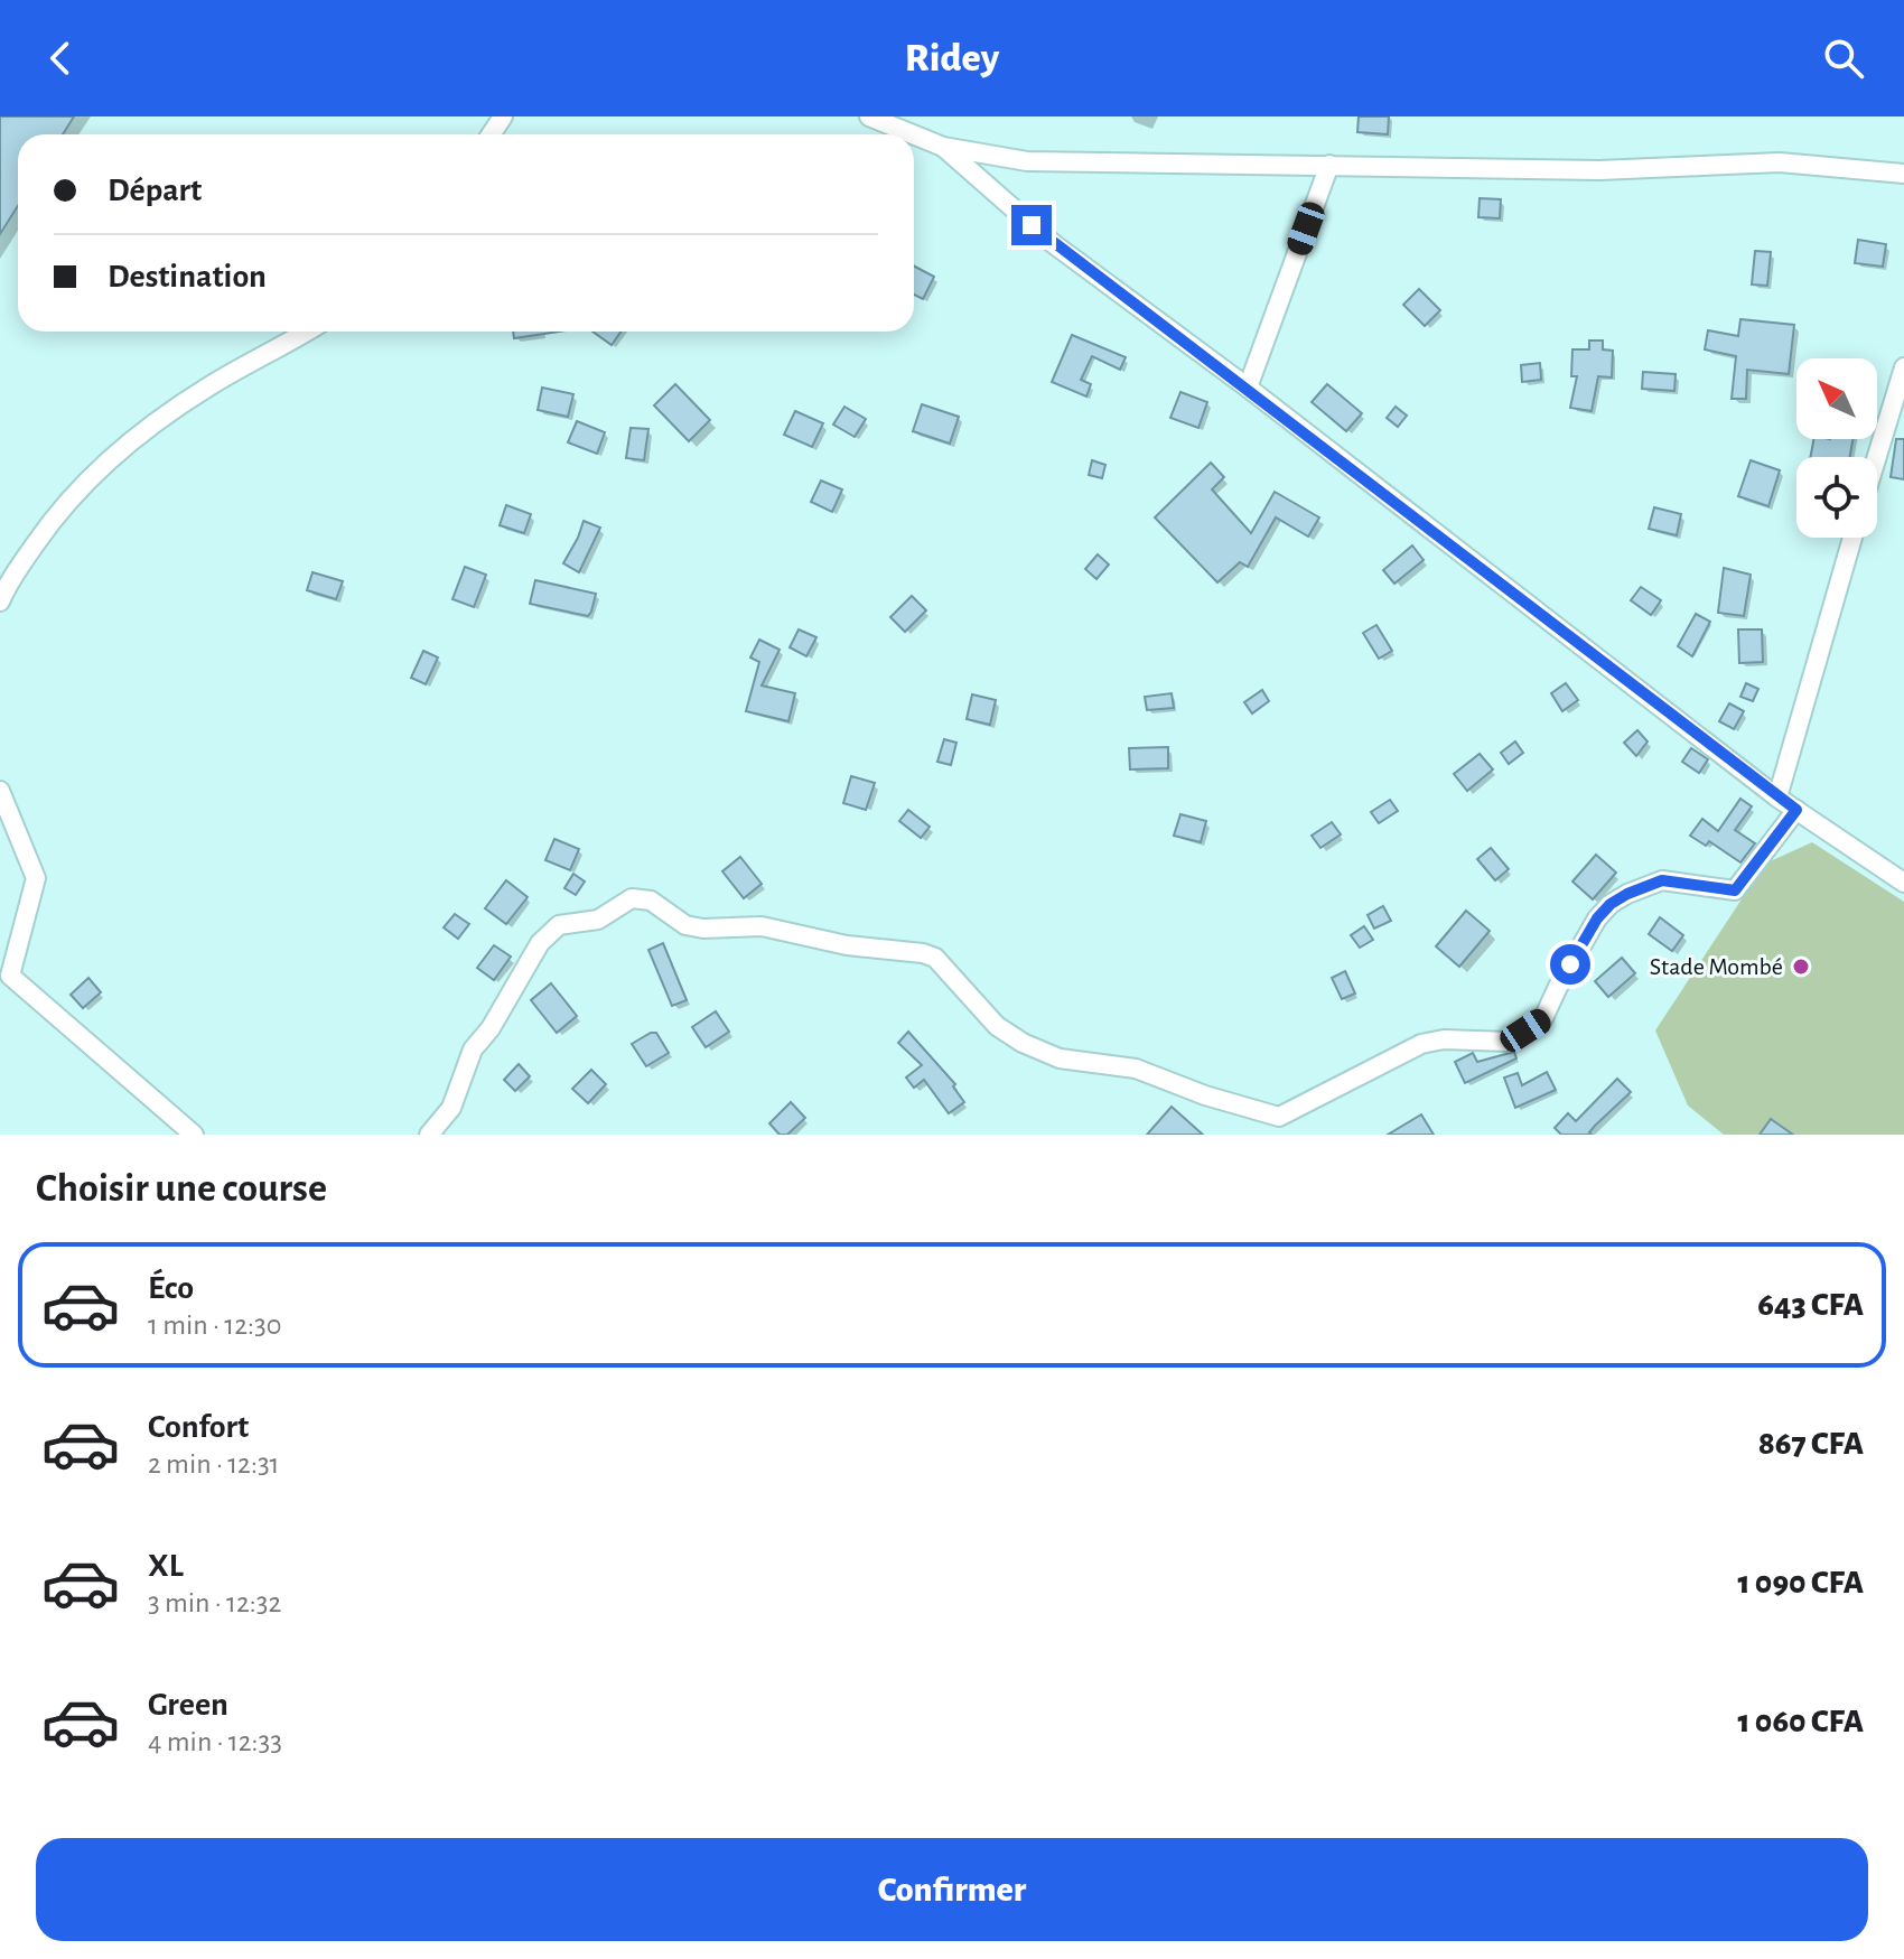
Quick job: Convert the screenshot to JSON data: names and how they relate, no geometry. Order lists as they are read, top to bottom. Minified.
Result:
{"places":["Stade Mombé"],"north":"top left","page":{"header":"Ridey","banner":["Départ","Destination"],"heading":"Choisir une course","list":[{"name":"Éco","note":"1 min · 12:30","value":"643 CFA"},{"name":"Confort","note":"2 min · 12:31","value":"867 CFA"},{"name":"XL","note":"3 min · 12:32","value":"1 090 CFA"},{"name":"Green","note":"4 min · 12:33","value":"1 060 CFA"}],"buttons":"Confirmer"}}
